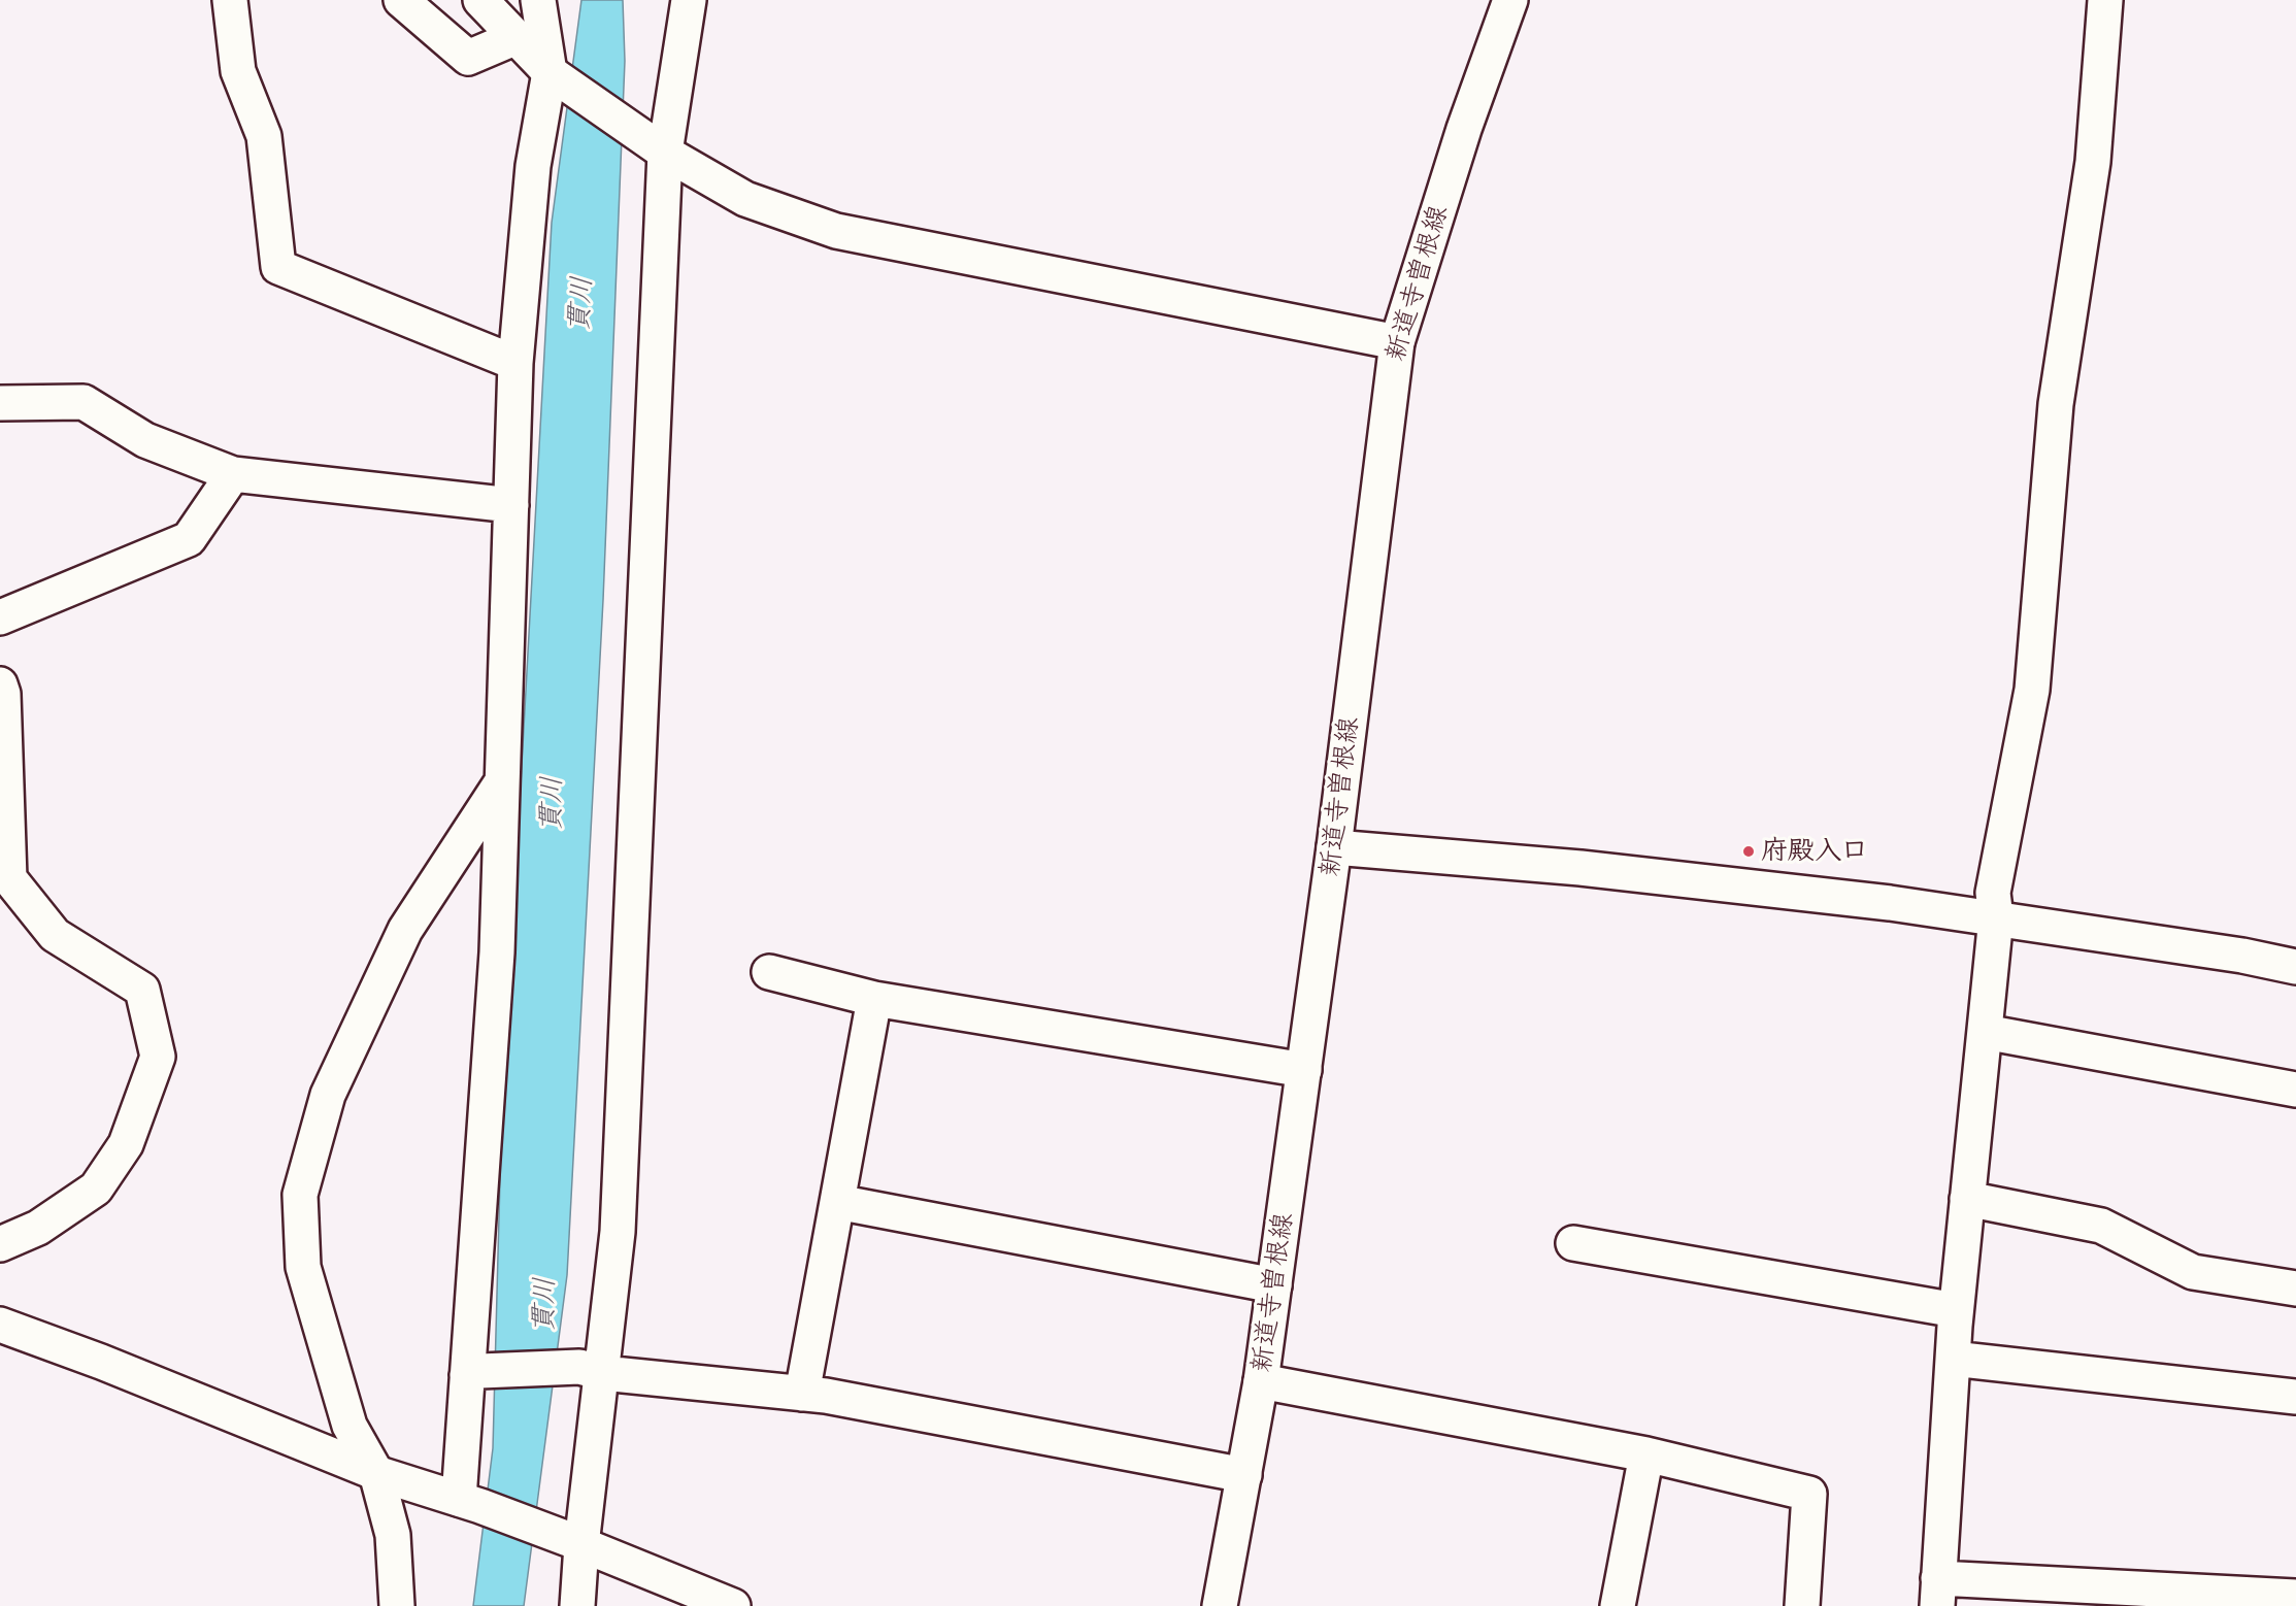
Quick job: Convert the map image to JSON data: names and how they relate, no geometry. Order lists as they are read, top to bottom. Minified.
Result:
{"streets":{"street":["新道寺曽根線"]},"water":["貫川"],"places":["府殿入口"]}
